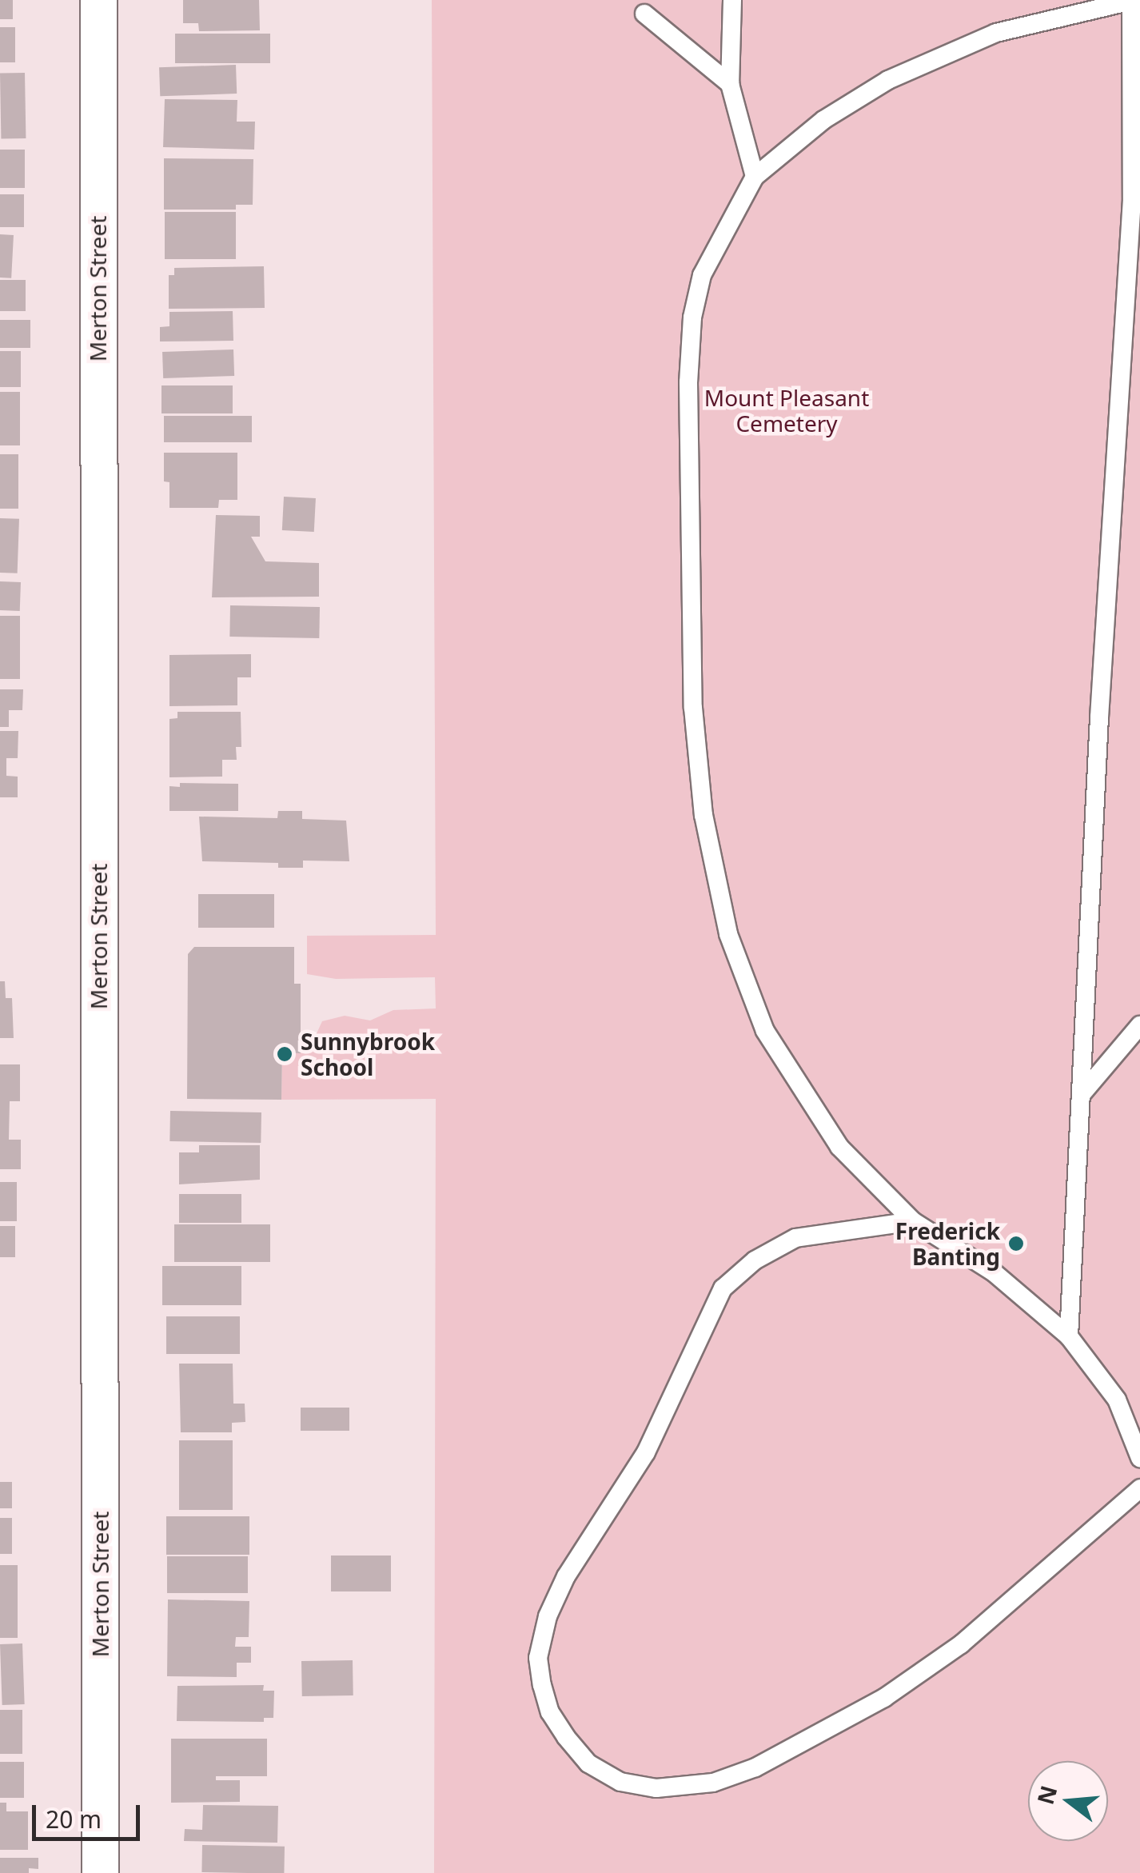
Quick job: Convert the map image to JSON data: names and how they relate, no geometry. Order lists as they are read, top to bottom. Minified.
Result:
{"streets":{"street":["Merton Street"]},"parks":["Mount Pleasant Cemetery"],"places":["Sunnybrook School","Frederick Banting"],"scale_bar":"20 m","north":"left"}
